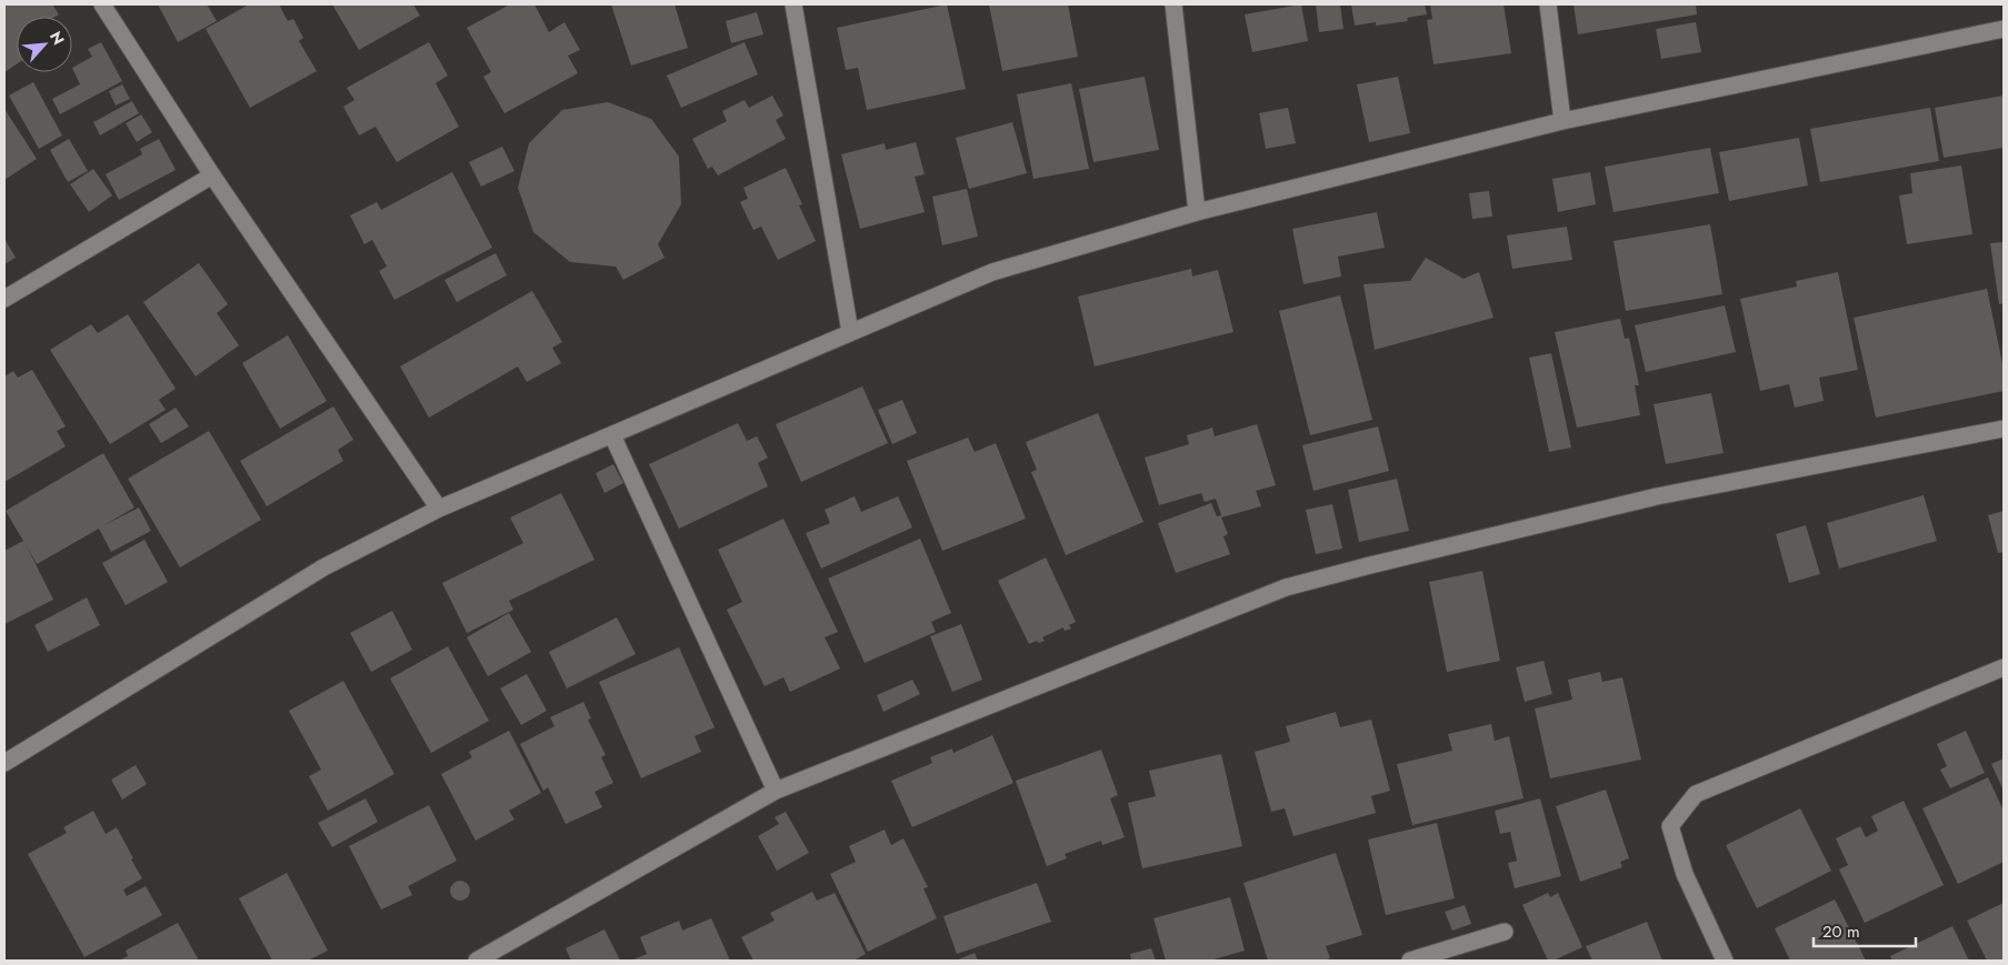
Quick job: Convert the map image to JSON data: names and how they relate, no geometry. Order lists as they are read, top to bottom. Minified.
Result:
{"scale_bar":"20 m","north":"top right"}
